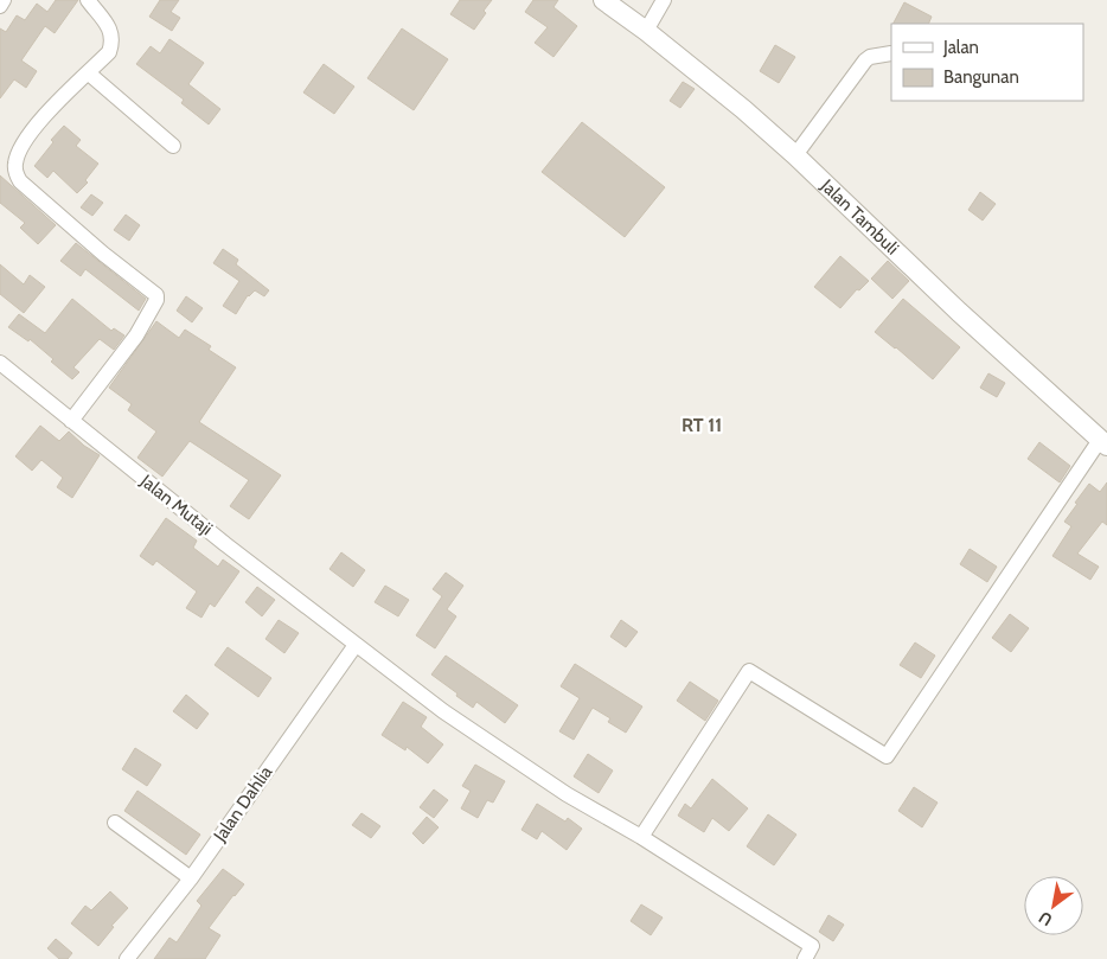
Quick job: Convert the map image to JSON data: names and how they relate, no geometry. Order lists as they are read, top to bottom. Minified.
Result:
{"streets":{"street":["Jalan Tambuli","Jalan Mutaji","Jalan Dahlia"]},"crossings":[["Jalan Mutaji","Jalan Dahlia"]],"districts":["RT 11"],"legend":["Jalan","Bangunan"],"north":"bottom left"}
